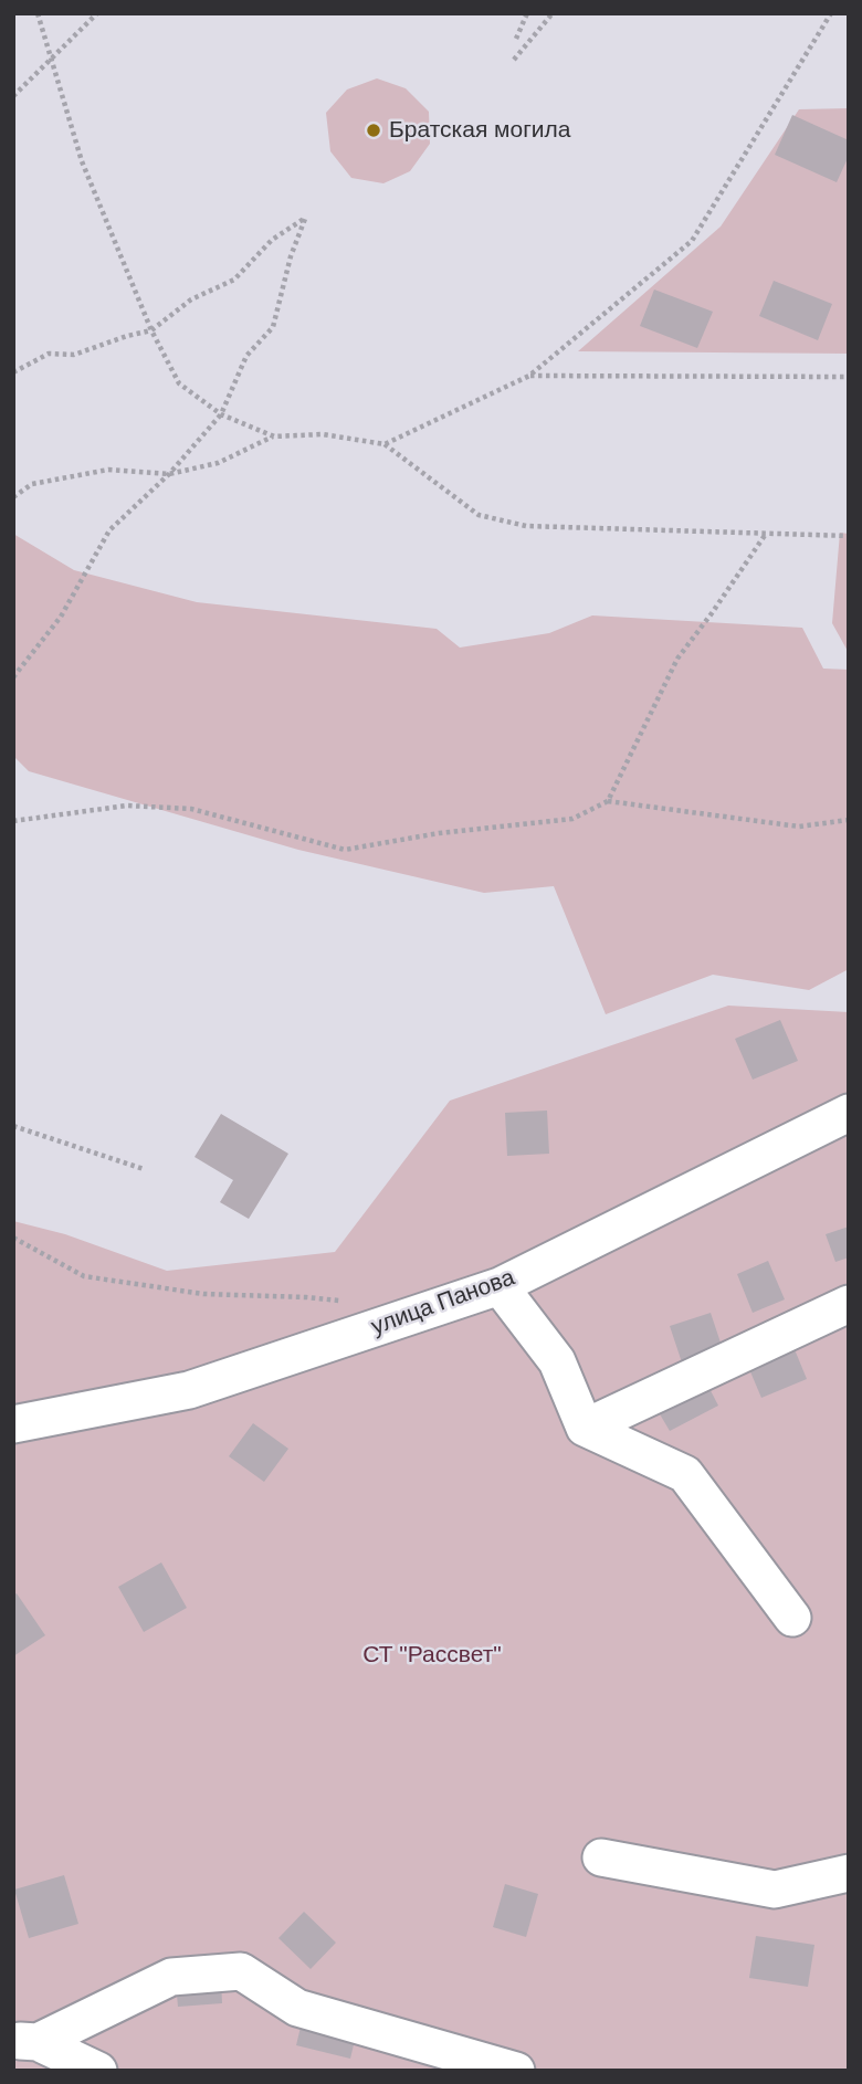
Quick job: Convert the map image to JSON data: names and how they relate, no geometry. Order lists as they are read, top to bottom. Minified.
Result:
{"streets":{"street":["улица Панова"]},"parks":["СТ \"Рассвет\""],"places":["Братская могила"]}
